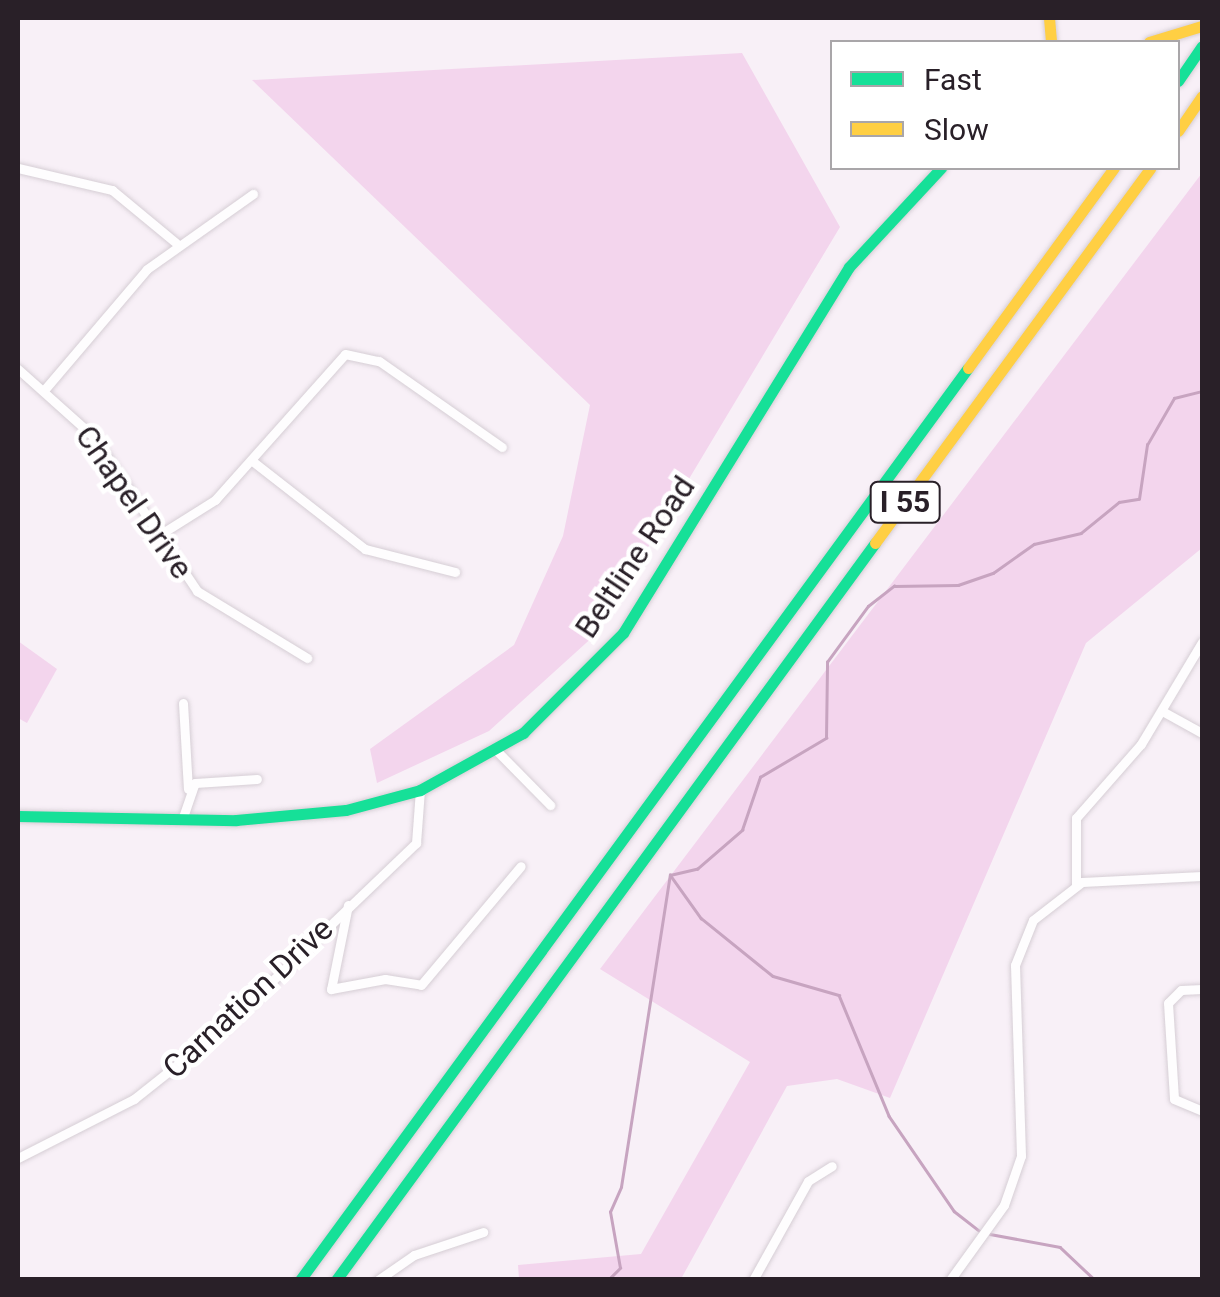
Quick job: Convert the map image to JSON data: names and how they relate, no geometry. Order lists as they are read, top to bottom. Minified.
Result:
{"streets":{"main road":["I 55","Beltline Road"],"street":["Chapel Drive","Carnation Drive"]},"crossings":[["Beltline Road","Carnation Drive"]],"legend":["Fast","Slow"]}
